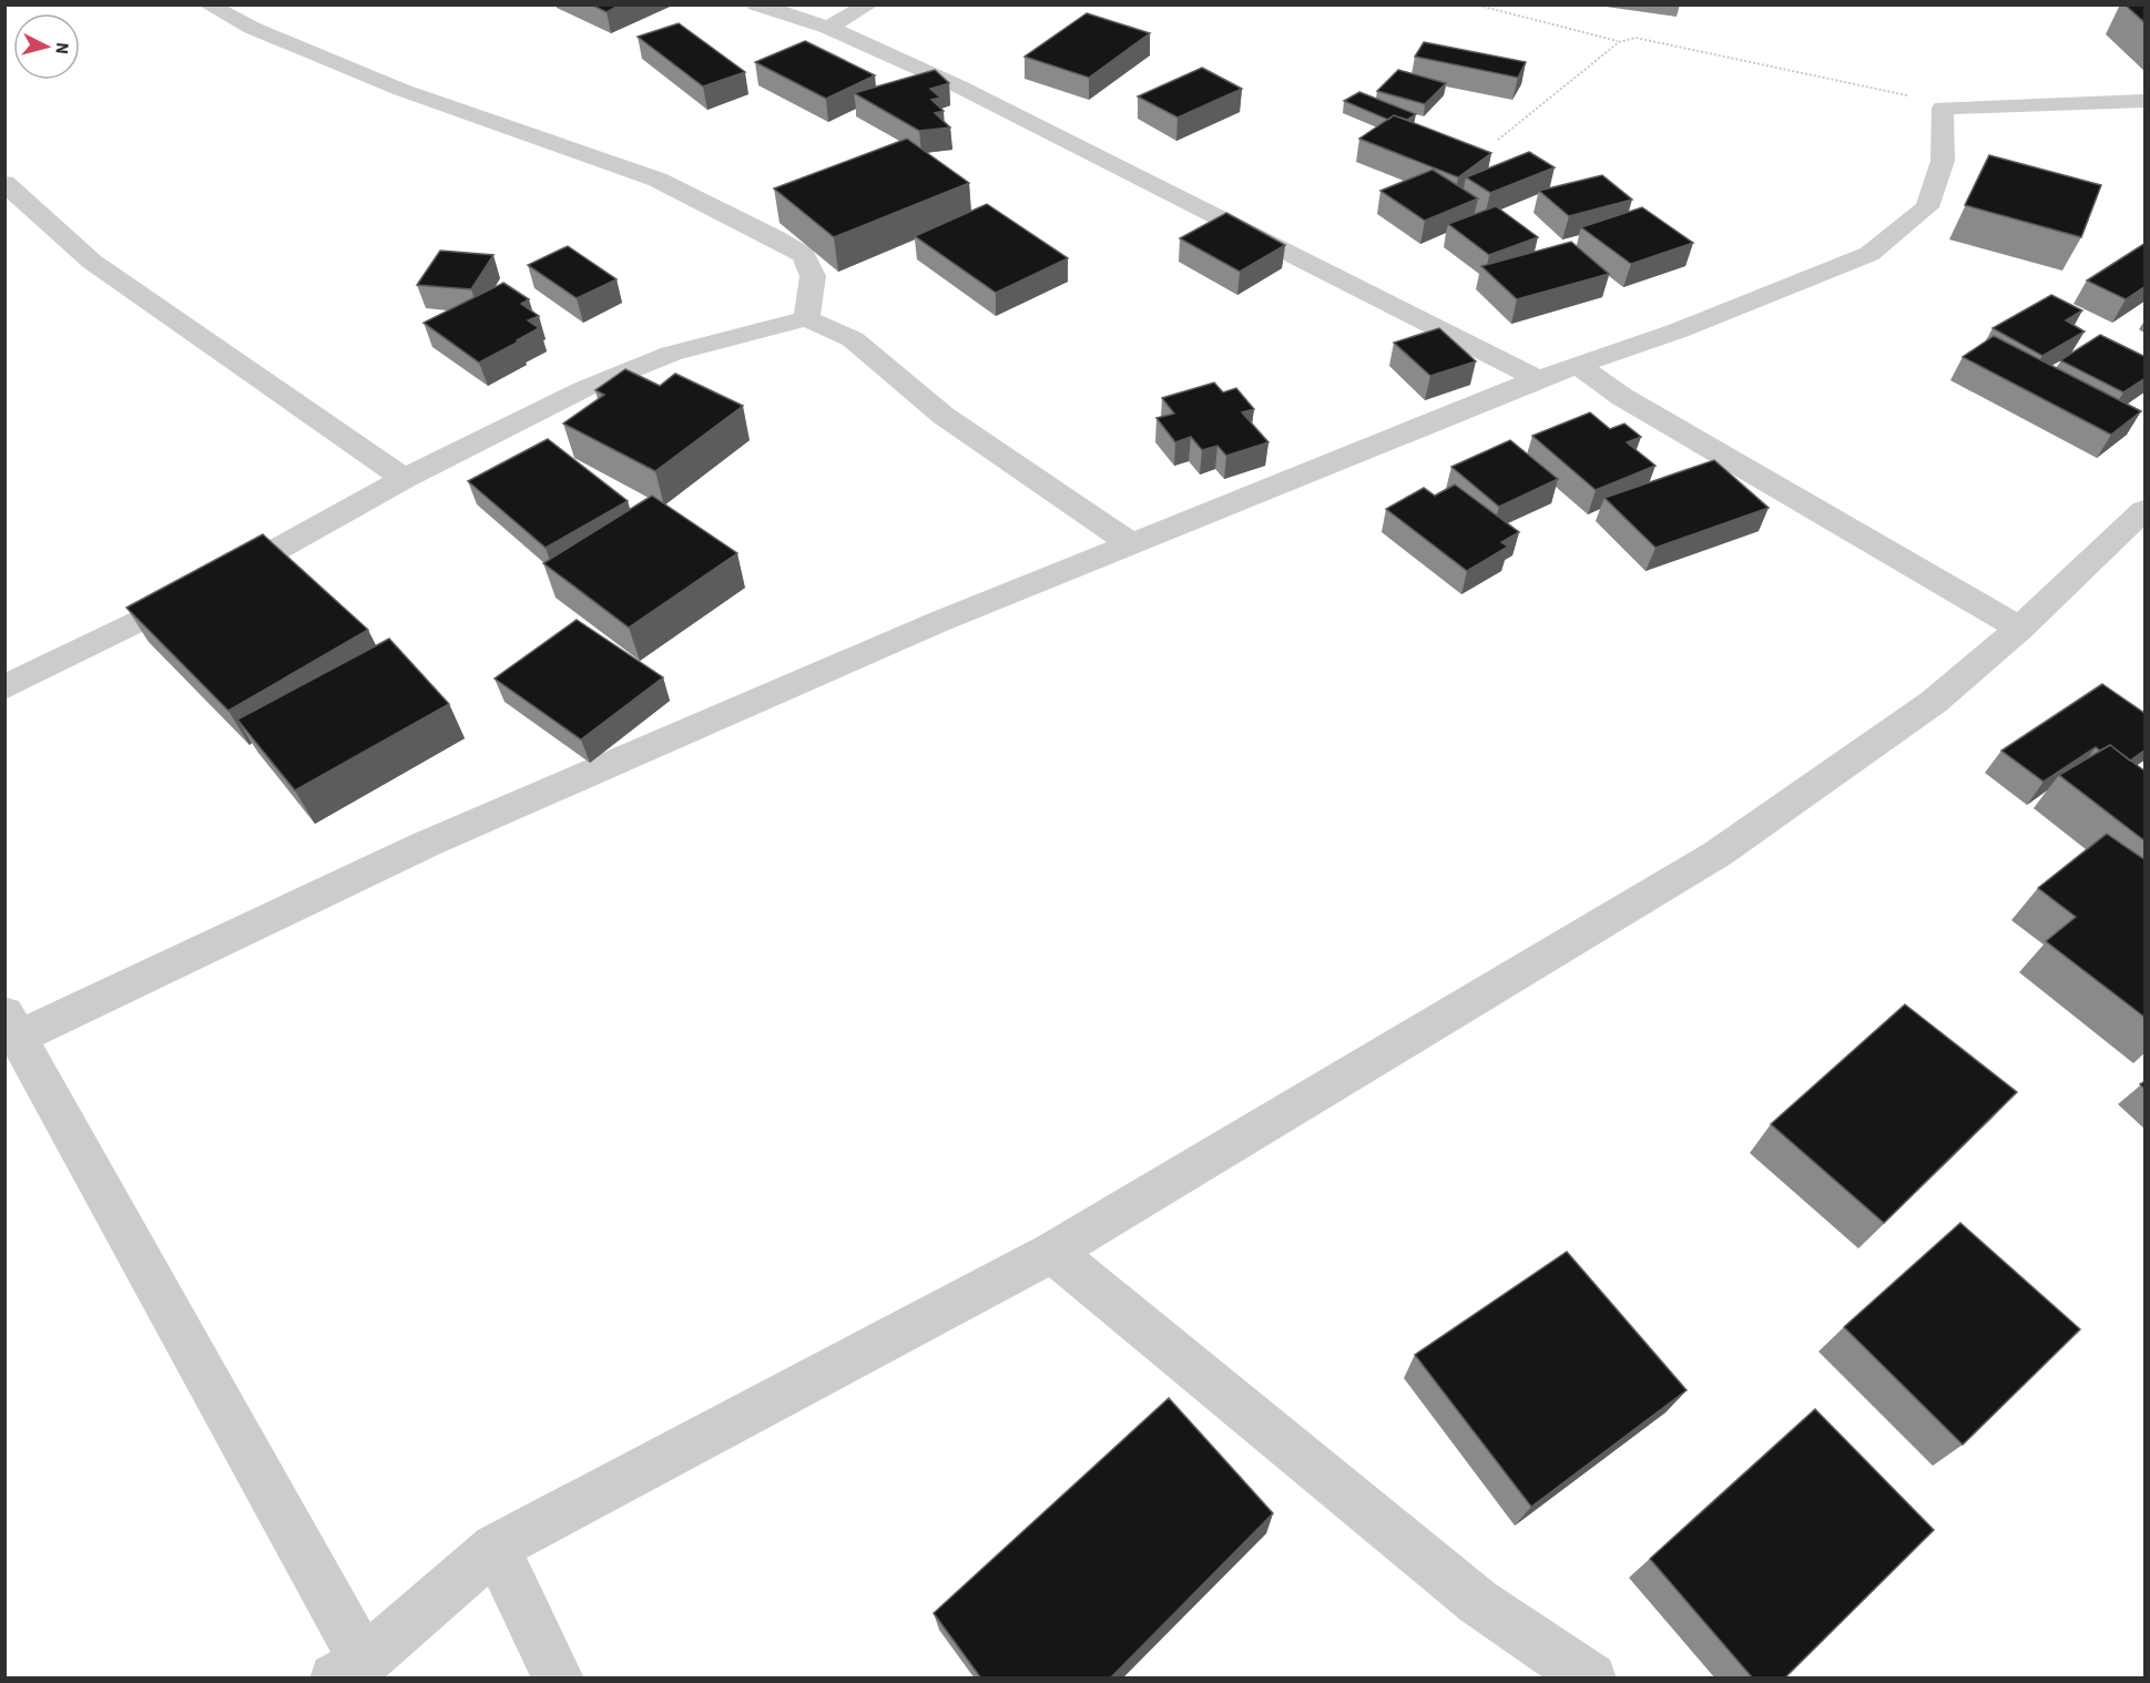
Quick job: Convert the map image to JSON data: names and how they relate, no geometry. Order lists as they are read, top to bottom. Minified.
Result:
{"north":"right"}
